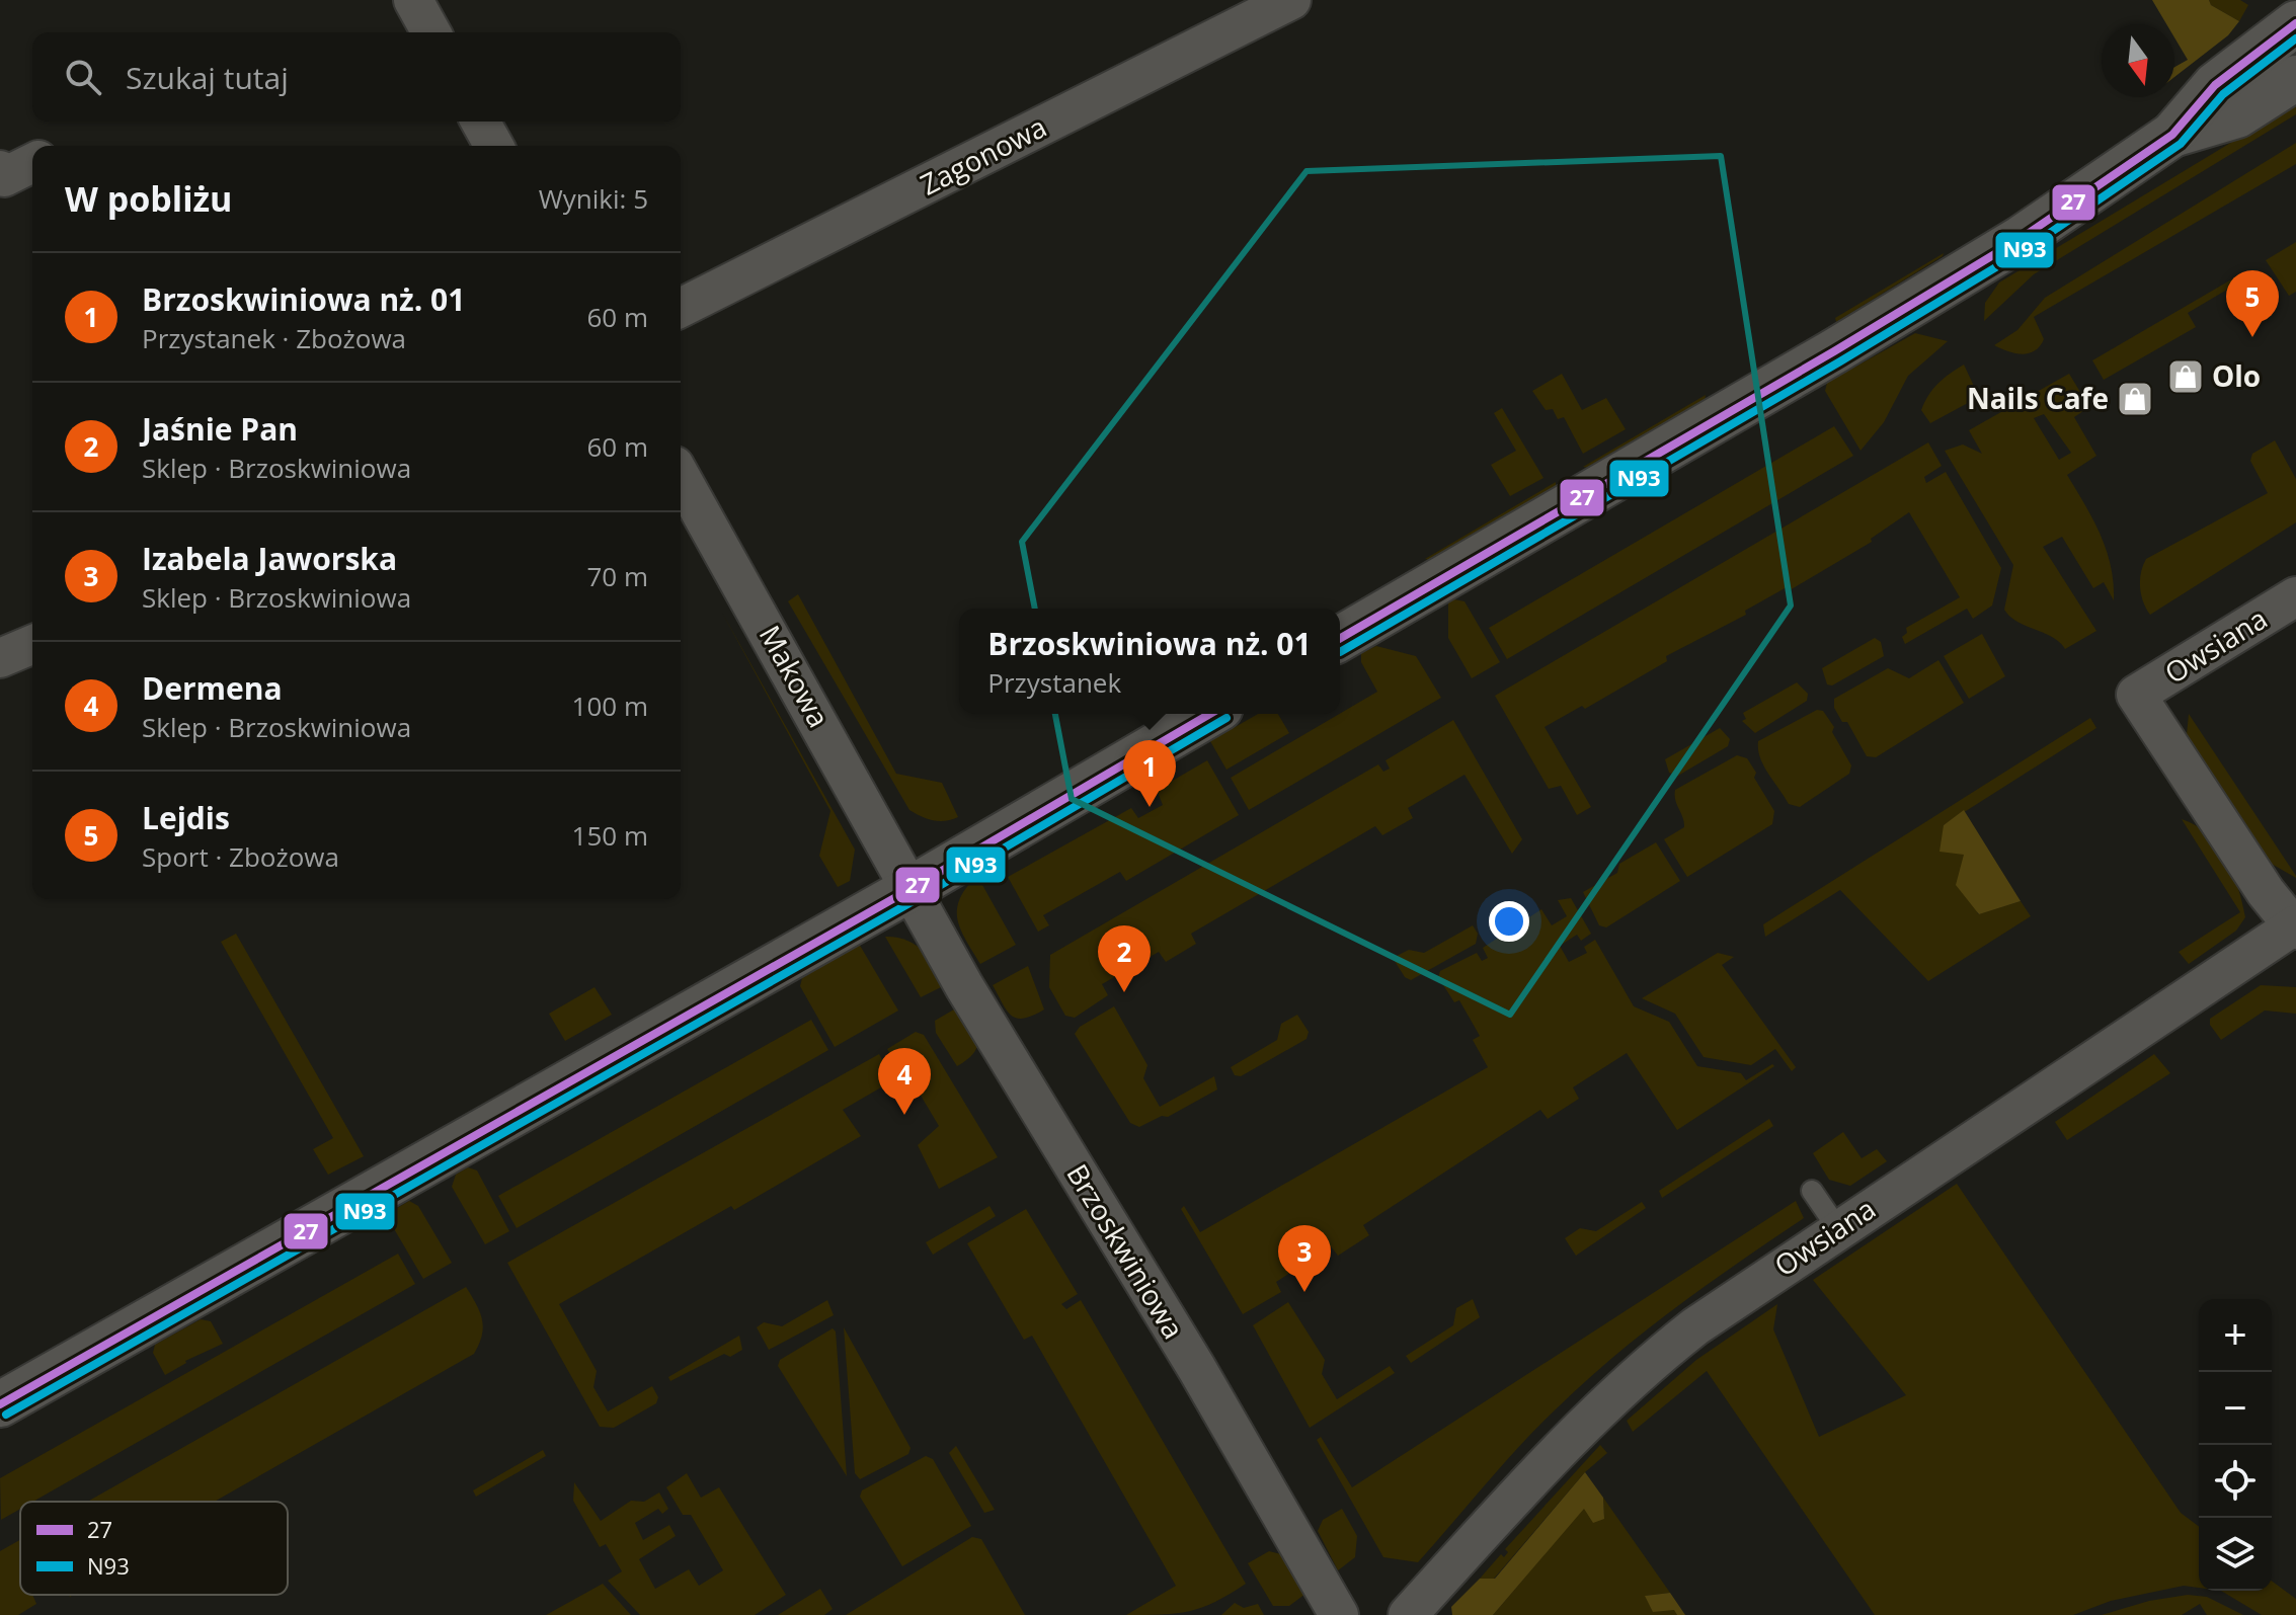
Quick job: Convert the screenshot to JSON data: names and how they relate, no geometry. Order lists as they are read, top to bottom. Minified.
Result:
{"streets":{"street":["Zagonowa","Owsiana","Makowa","Brzoskwiniowa"]},"crossings":[["Makowa","Brzoskwiniowa"]],"places":{"shop":["Olo","Nails Cafe"]},"lines":["transit line 27","transit line N93"],"legend":["27","N93"],"north":"bottom","page":{"search":"Szukaj tutaj","heading":["W pobliżu","Wyniki: 5"],"list":[{"mark":"1","name":"Brzoskwiniowa nż. 01","note":"Przystanek · Zbożowa","value":"60 m"},{"mark":"2","name":"Jaśnie Pan","note":"Sklep · Brzoskwiniowa","value":"60 m"},{"mark":"3","name":"Izabela Jaworska","note":"Sklep · Brzoskwiniowa","value":"70 m"},{"mark":"4","name":"Dermena","note":"Sklep · Brzoskwiniowa","value":"100 m"},{"mark":"5","name":"Lejdis","note":"Sport · Zbożowa","value":"150 m"}],"pins":["5","1","2","4","3"],"popup":["Brzoskwiniowa nż. 01","Przystanek"],"map_buttons":["+","−"]}}
